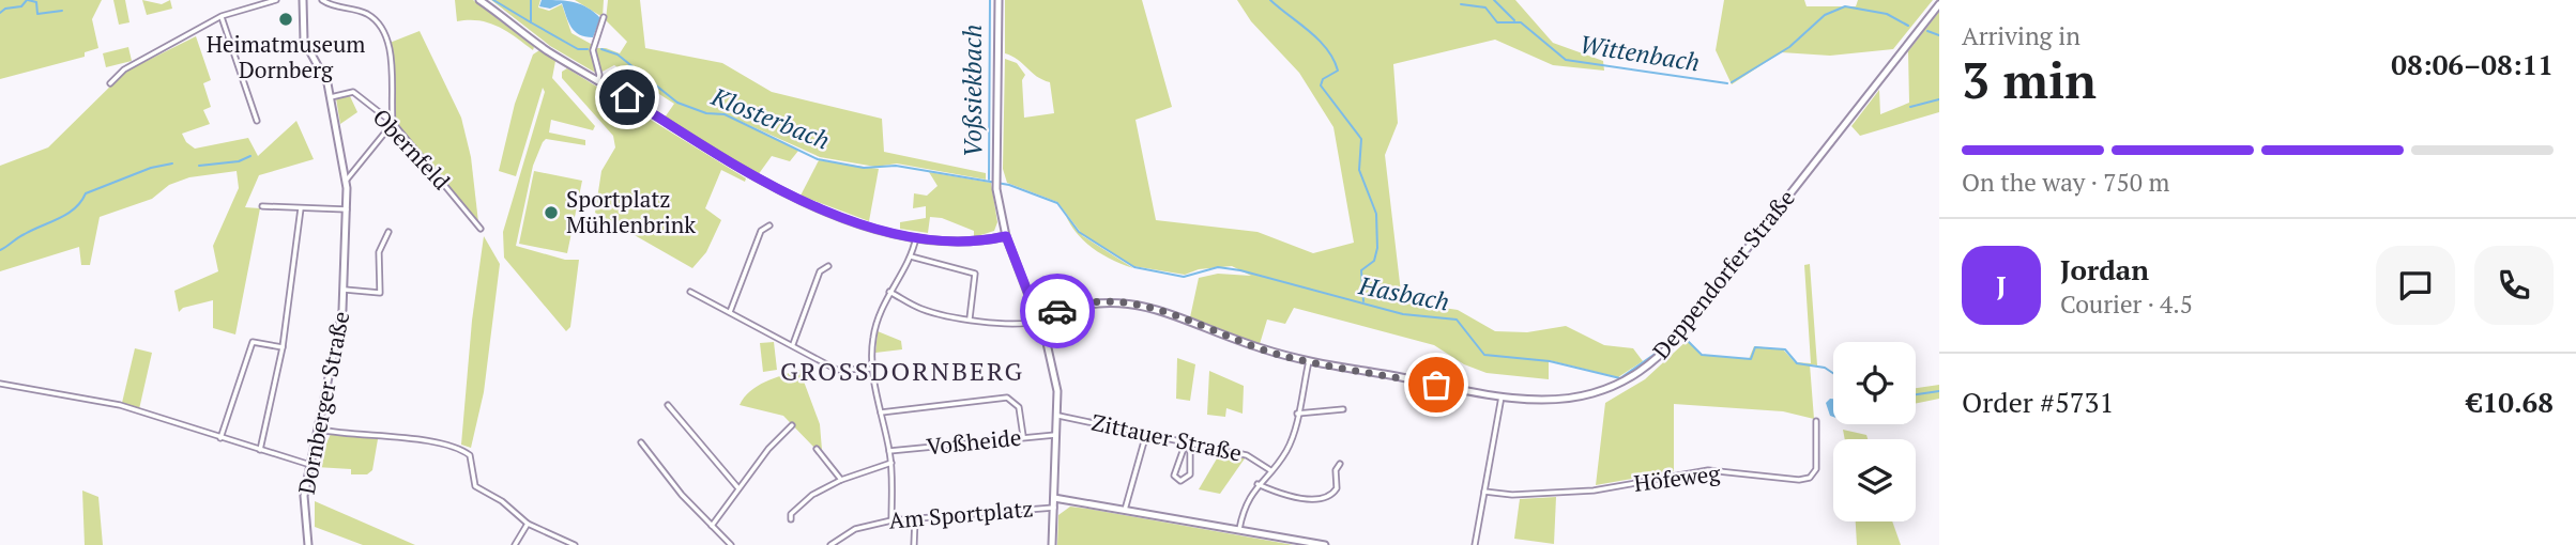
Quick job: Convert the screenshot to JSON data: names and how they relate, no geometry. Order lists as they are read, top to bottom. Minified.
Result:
{"streets":{"street":["Obernfeld","Deppendorfer Straße","Dornberger Straße","Zittauer Straße","Voßheide","Höfeweg","Am Sportplatz"]},"crossings":[["Obernfeld","Dornberger Straße"]],"districts":["GROSSDORNBERG"],"water":["Wittenbach","Voßsiekbach","Klosterbach","Hasbach"],"places":["Heimatmuseum Dornberg","Sportplatz Mühlenbrink"],"page":{"heading":["3 min","Arriving in","08:06–08:11"],"panel":["Jordan","Courier · 4.5","Order #5731","€10.68"],"bar":"On the way · 750 m","round":"J"}}
